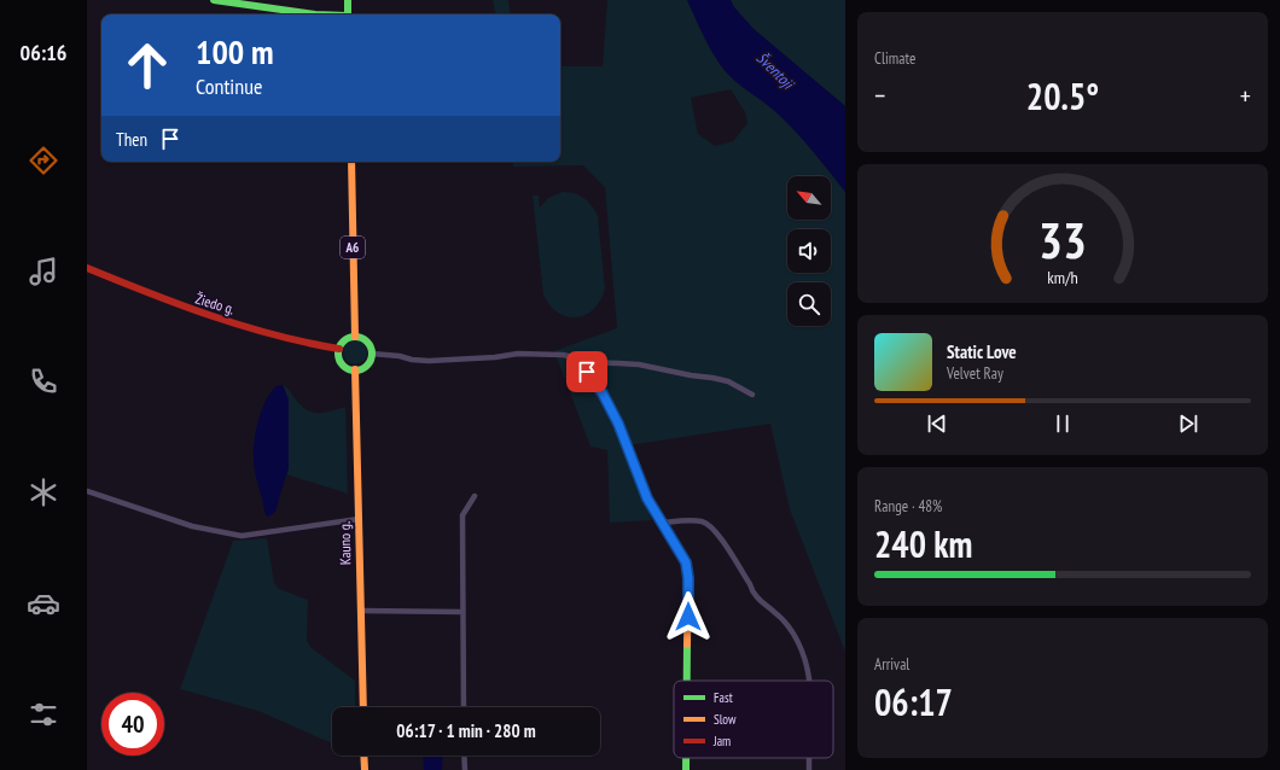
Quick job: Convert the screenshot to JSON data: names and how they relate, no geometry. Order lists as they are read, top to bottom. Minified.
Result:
{"streets":{"main road":["A6","Žiedo g.","Kauno g."]},"crossings":[["A6","Žiedo g."],["A6","Kauno g."],["Žiedo g.","Kauno g."]],"water":["Šventoji"],"legend":["Fast","Slow","Jam"],"north":"top left","page":{"tabs":"06:16","tile":["Climate",["Range · 48%","240 km"],["Arrival","06:17"]],"turn":["100 m","Continue"],"heat":["−","20.5°","+"],"then":"Then","song":["Static Love","Velvet Ray"],"limit":"40","trip":"06:17 · 1 min · 280 m","gauge":["33","km/h"]}}
